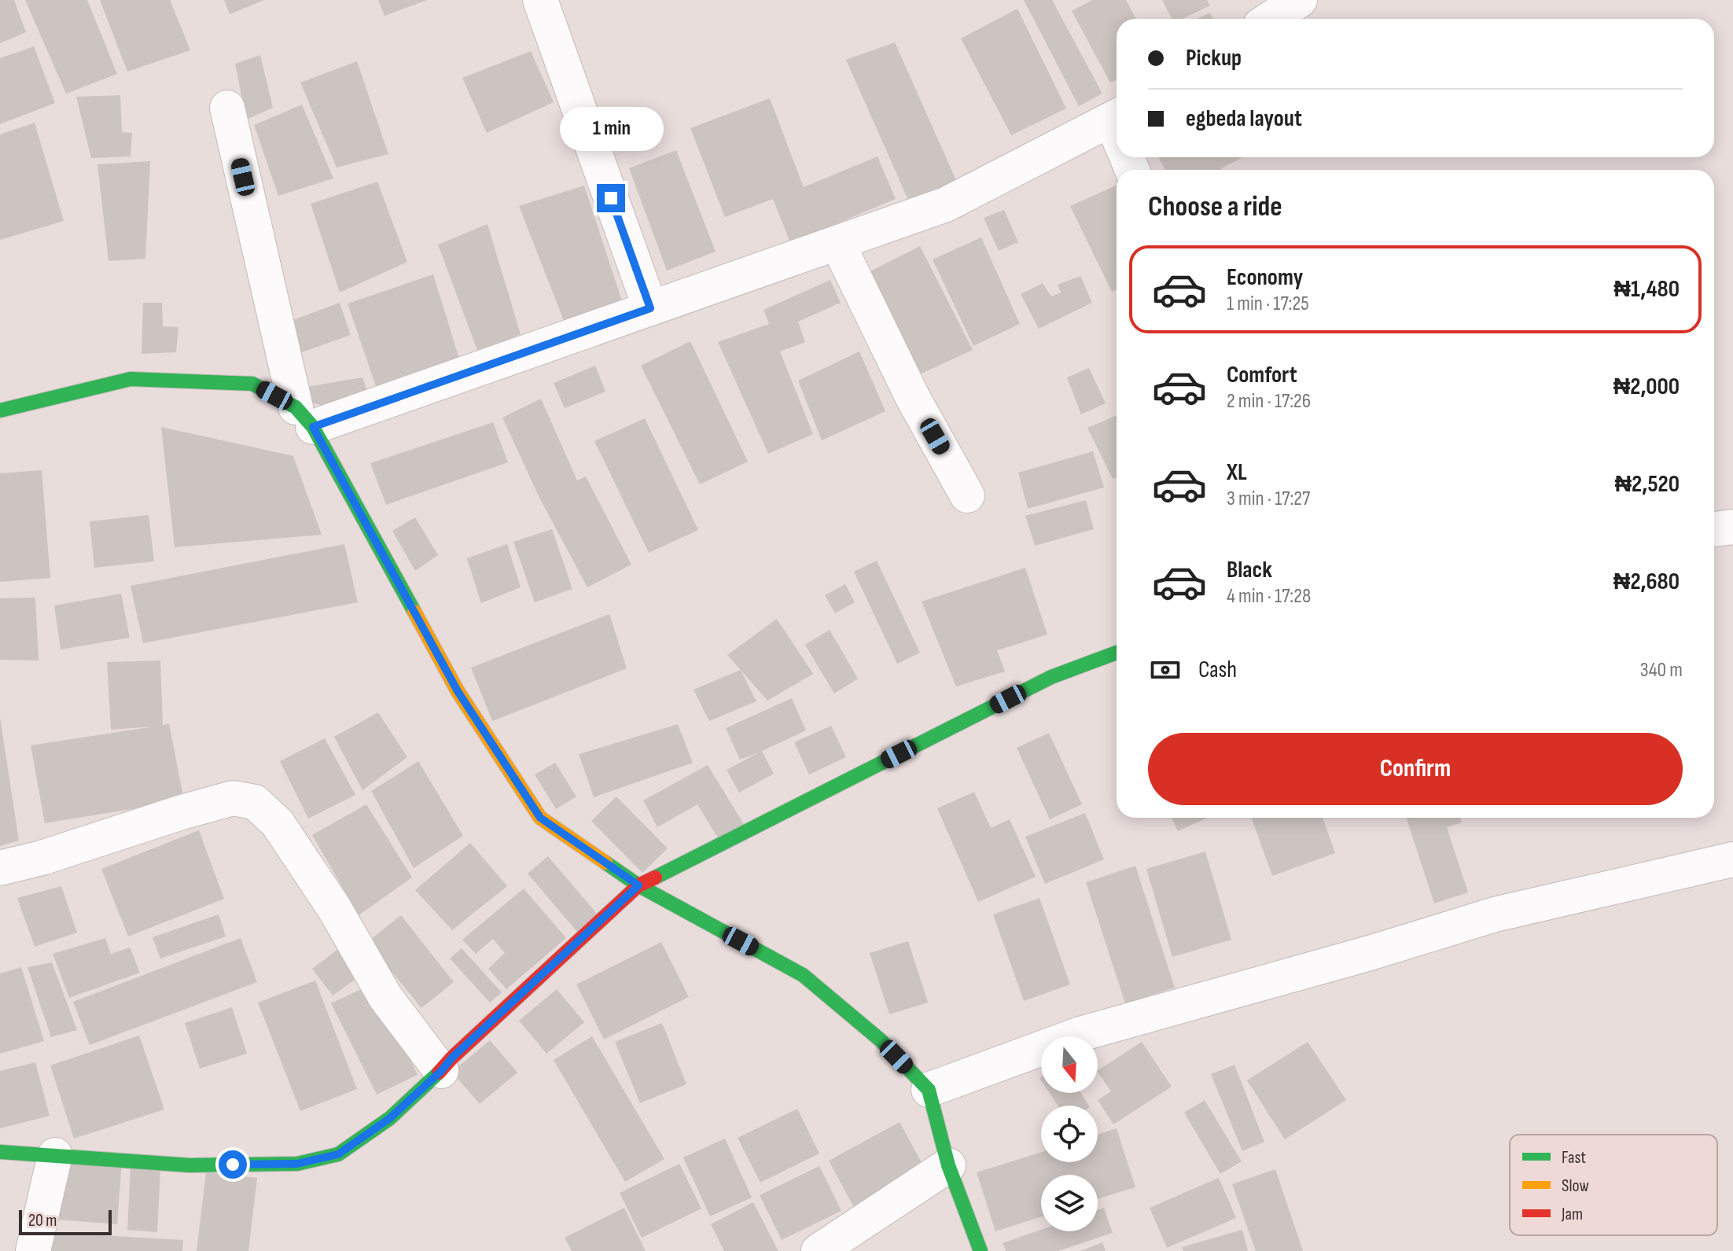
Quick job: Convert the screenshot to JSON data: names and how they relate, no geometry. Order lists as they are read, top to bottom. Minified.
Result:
{"legend":["Fast","Slow","Jam"],"scale_bar":"20 m","north":"bottom","page":{"banner":["Pickup","egbeda layout"],"bubble":"1 min","heading":"Choose a ride","list":[{"name":"Economy","note":"1 min · 17:25","value":"₦1,480"},{"name":"Comfort","note":"2 min · 17:26","value":"₦2,000"},{"name":"XL","note":"3 min · 17:27","value":"₦2,520"},{"name":"Black","note":"4 min · 17:28","value":"₦2,680"}],"pay":["Cash","340 m"],"buttons":"Confirm","scale":"20 m"}}
